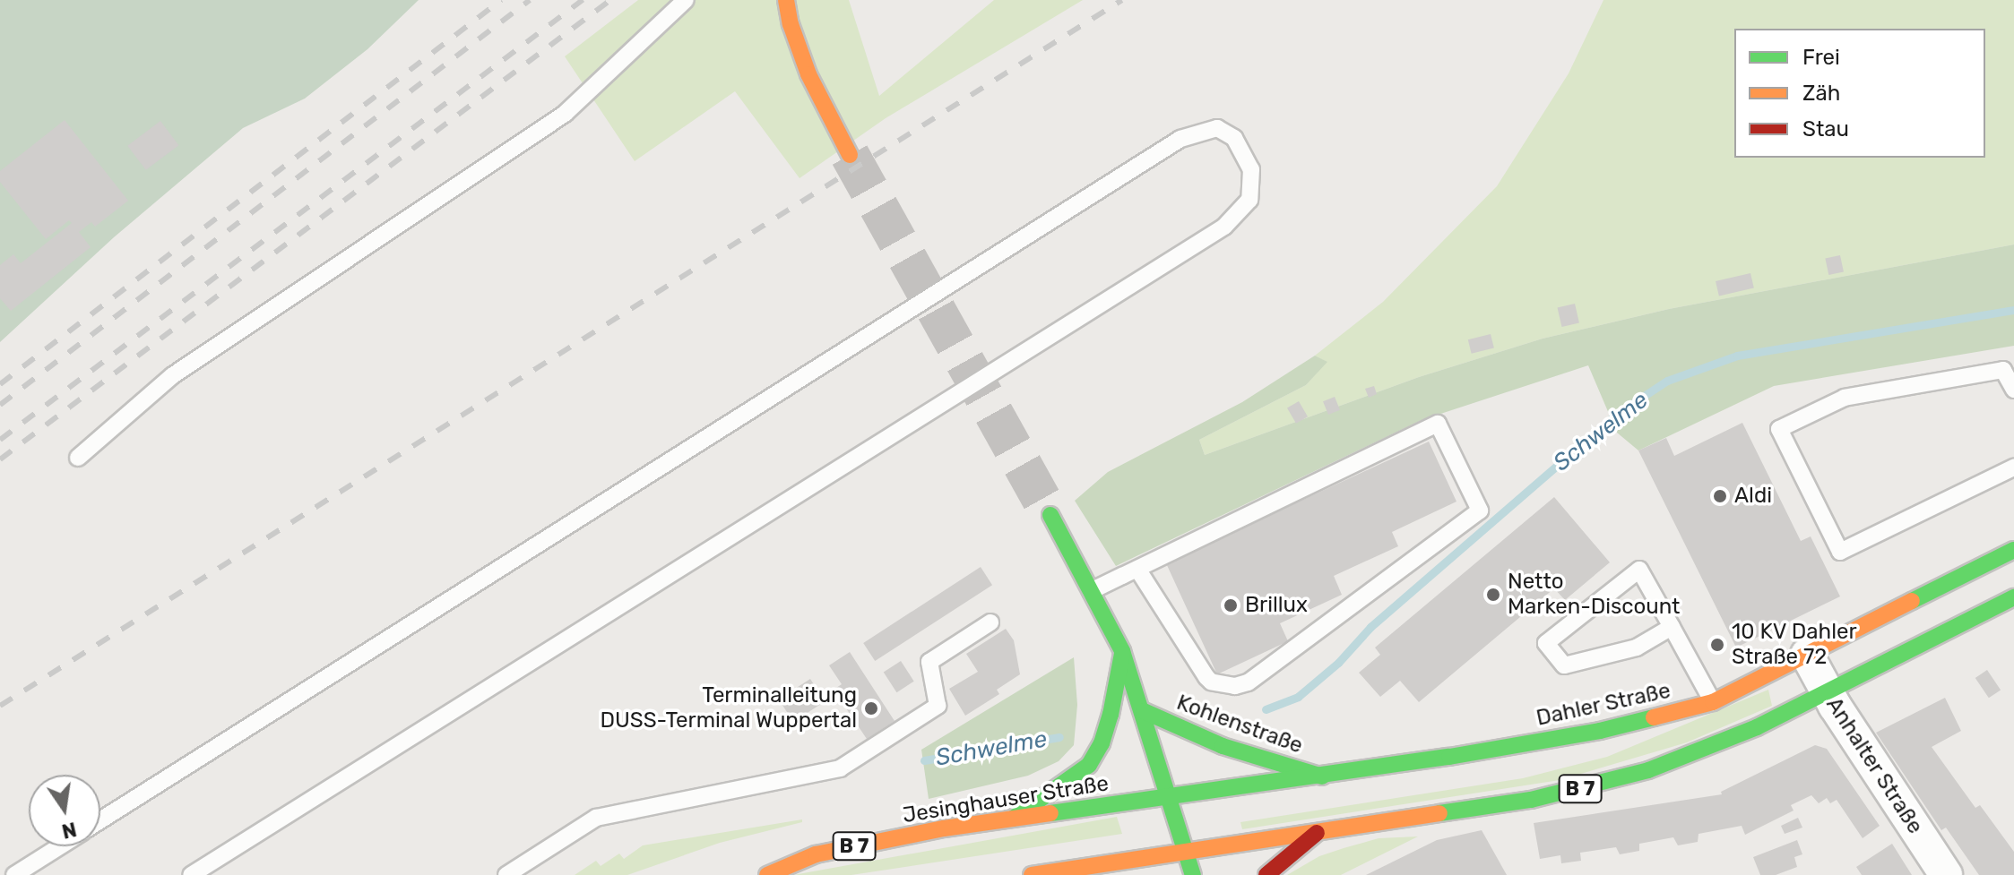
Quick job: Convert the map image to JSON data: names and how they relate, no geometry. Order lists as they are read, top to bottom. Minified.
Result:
{"streets":{"main road":["Dahler Straße","Kohlenstraße","B 7","Jesinghauser Straße"],"street":["Anhalter Straße"]},"crossings":[["Dahler Straße","Kohlenstraße"],["Dahler Straße","Anhalter Straße"],["Dahler Straße","Jesinghauser Straße"],["Kohlenstraße","B 7"],["Kohlenstraße","Jesinghauser Straße"],["Anhalter Straße","B 7"]],"water":["Schwelme"],"places":["Aldi","Netto Marken-Discount","Brillux","10 KV Dahler Straße 72","Terminalleitung DUSS-Terminal Wuppertal"],"legend":["Frei","Zäh","Stau"],"north":"bottom"}
